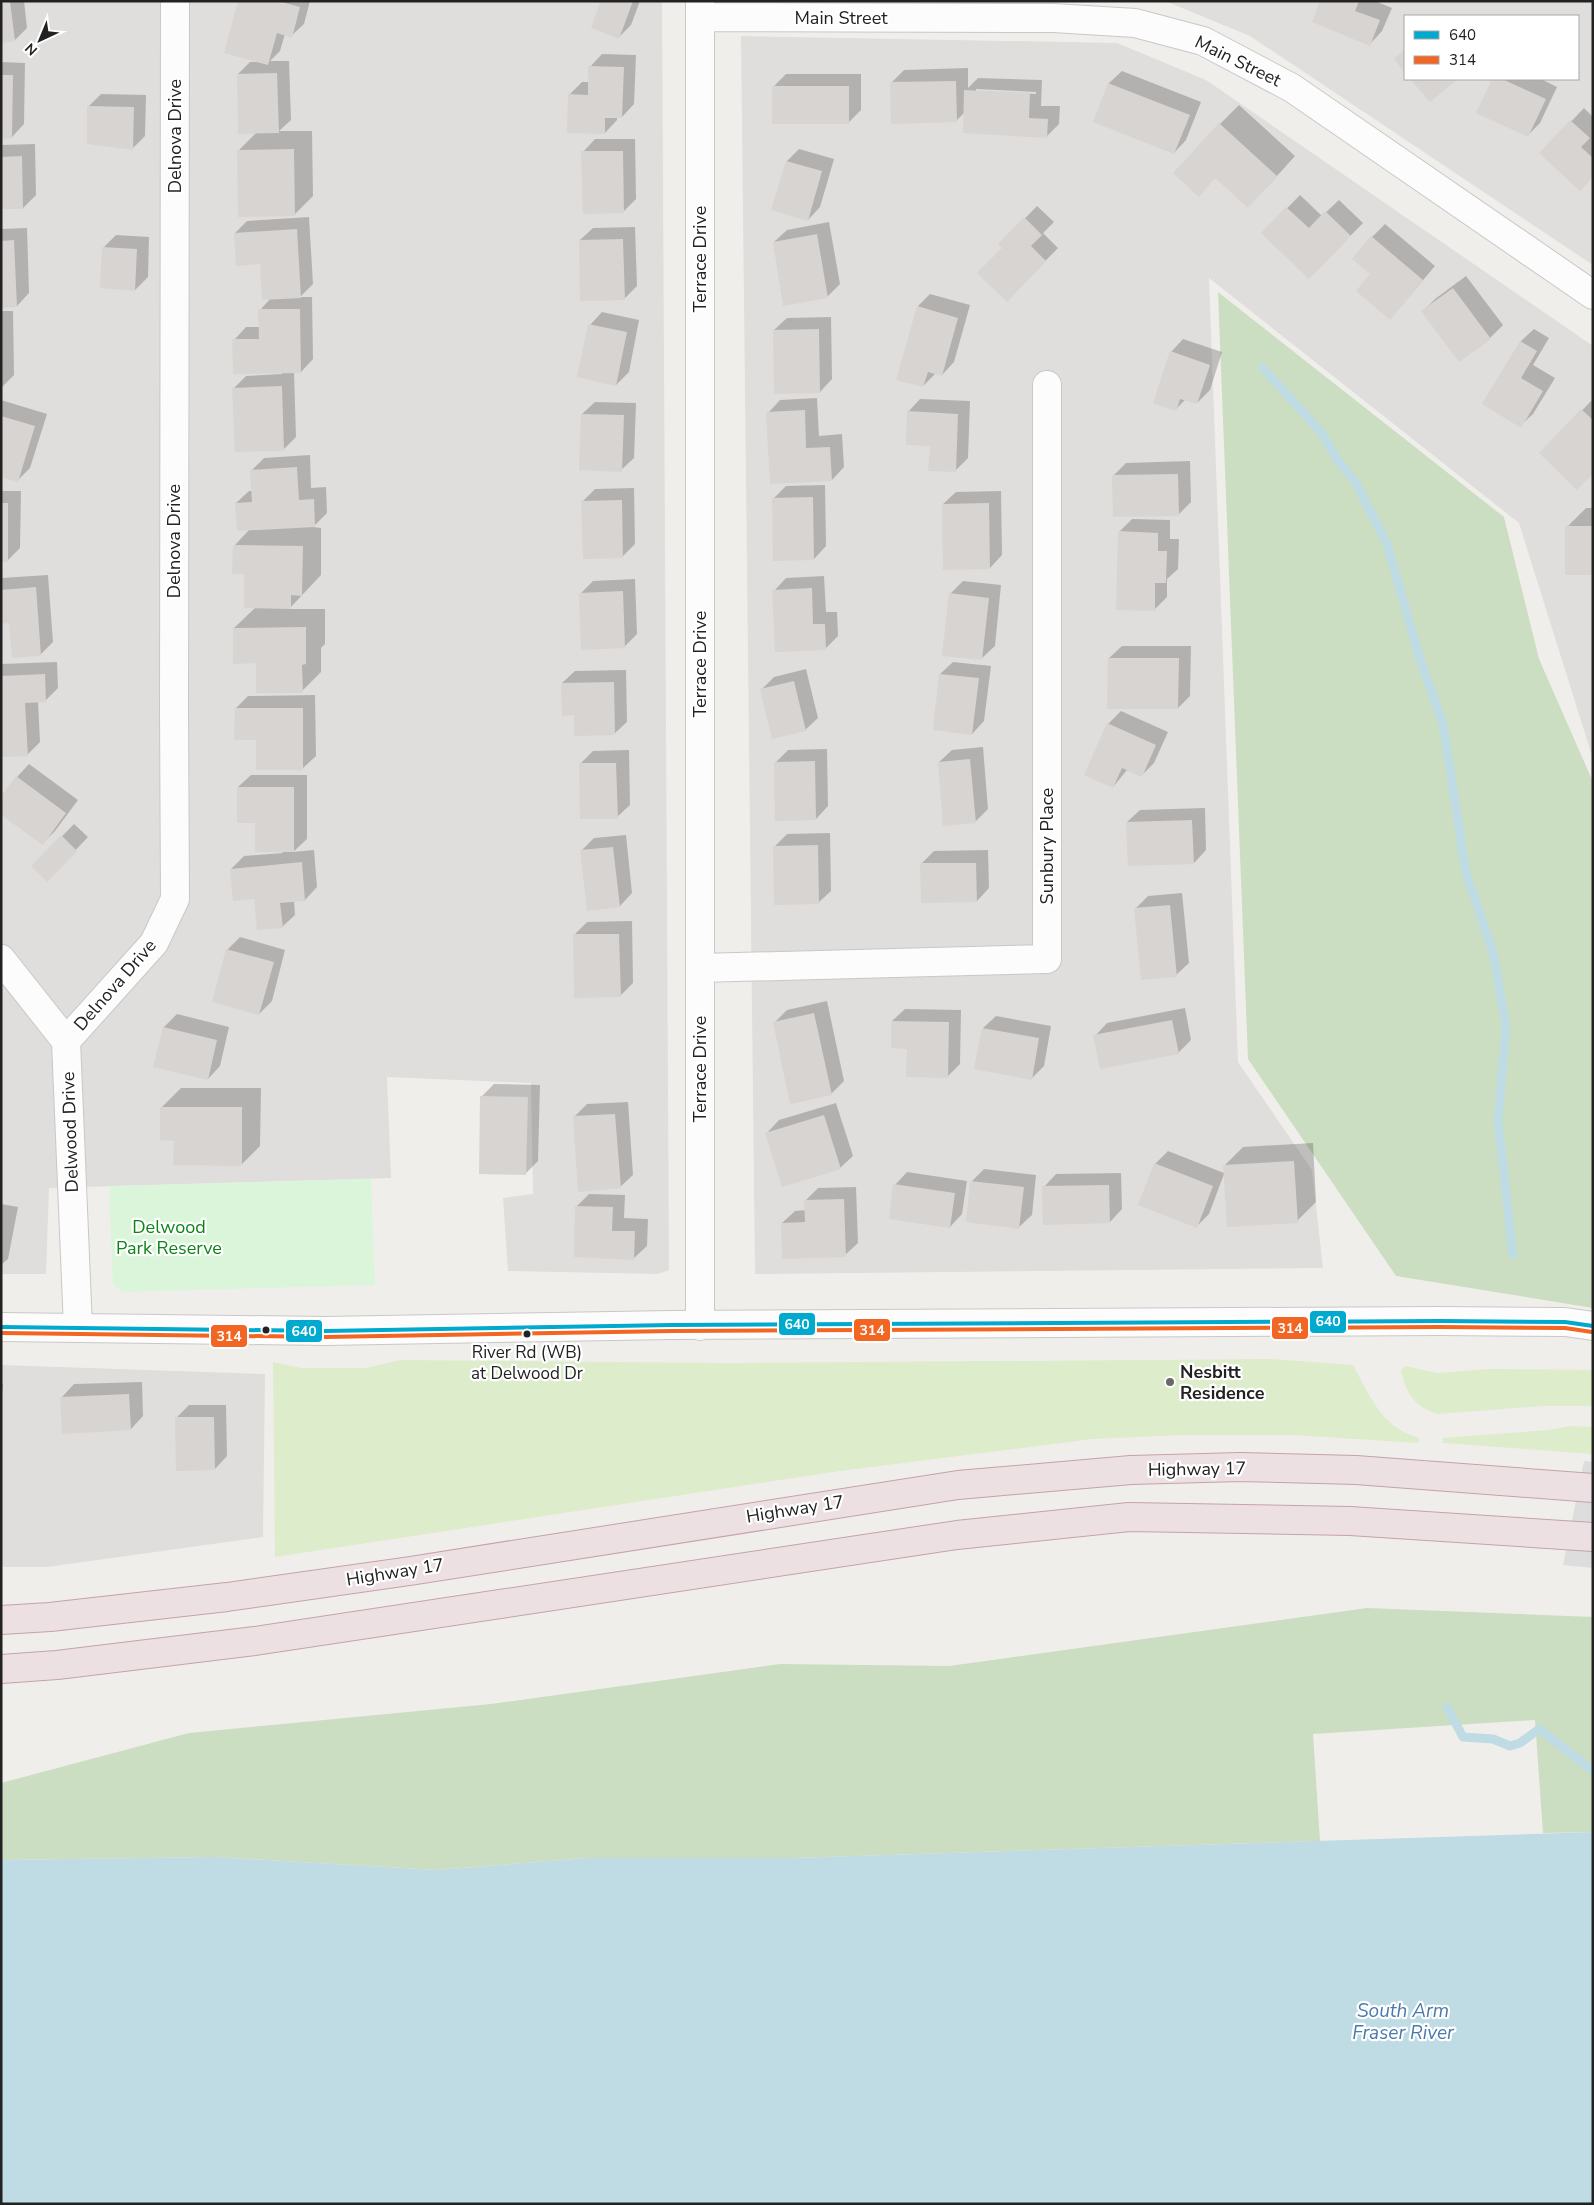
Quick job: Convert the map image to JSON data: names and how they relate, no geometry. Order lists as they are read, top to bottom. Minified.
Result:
{"streets":{"highway":["Highway 17"],"street":["Main Street","Delnova Drive","Terrace Drive","Sunbury Place","Delwood Drive"]},"crossings":[["Main Street","Terrace Drive"],["Delnova Drive","Delwood Drive"],["Terrace Drive","Sunbury Place"]],"water":["South Arm Fraser River"],"parks":["Delwood Park Reserve"],"places":["River Rd (WB) at Delwood Dr","Nesbitt Residence"],"lines":["transit line 640","transit line 314"],"legend":["640","314"],"north":"bottom left"}
